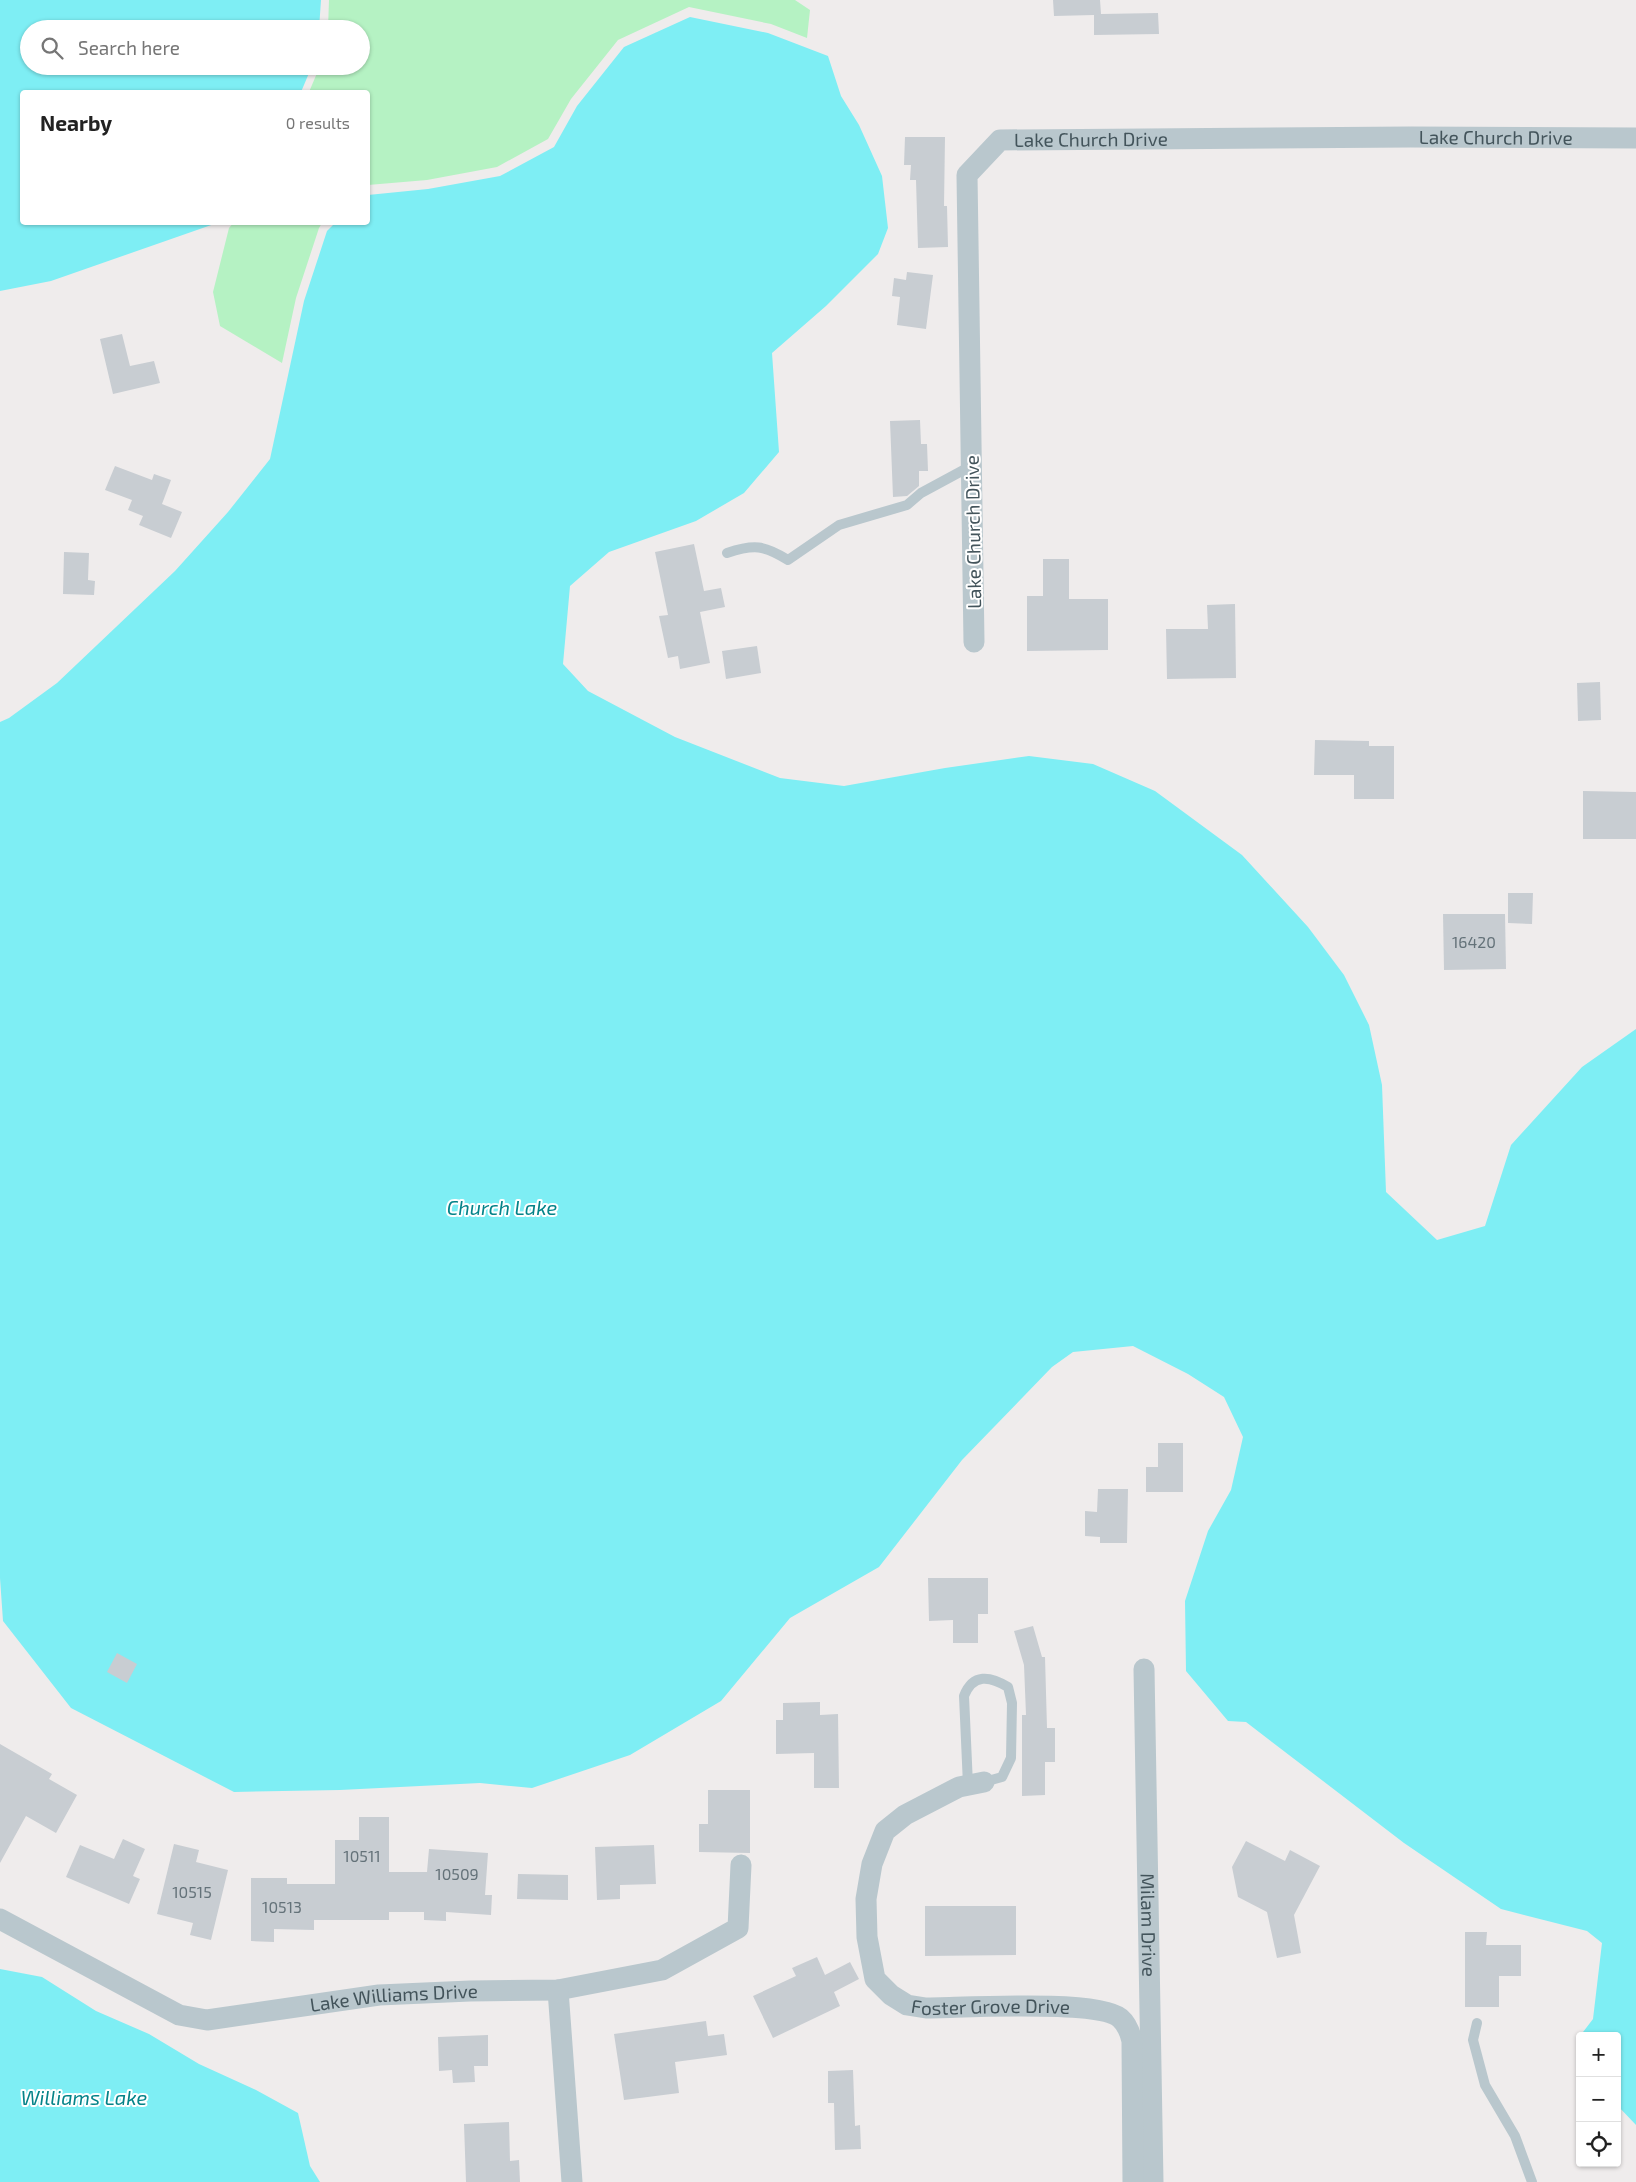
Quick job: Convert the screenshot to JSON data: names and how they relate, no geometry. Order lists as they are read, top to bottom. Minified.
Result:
{"streets":{"street":["Lake Church Drive","Milam Drive","Lake Williams Drive","Foster Grove Drive"]},"water":["Church Lake","Williams Lake"],"house_numbers":["16420","10511","10509","10515","10513"],"page":{"search":"Search here","heading":["Nearby","0 results"],"map_buttons":["+","−"]}}
